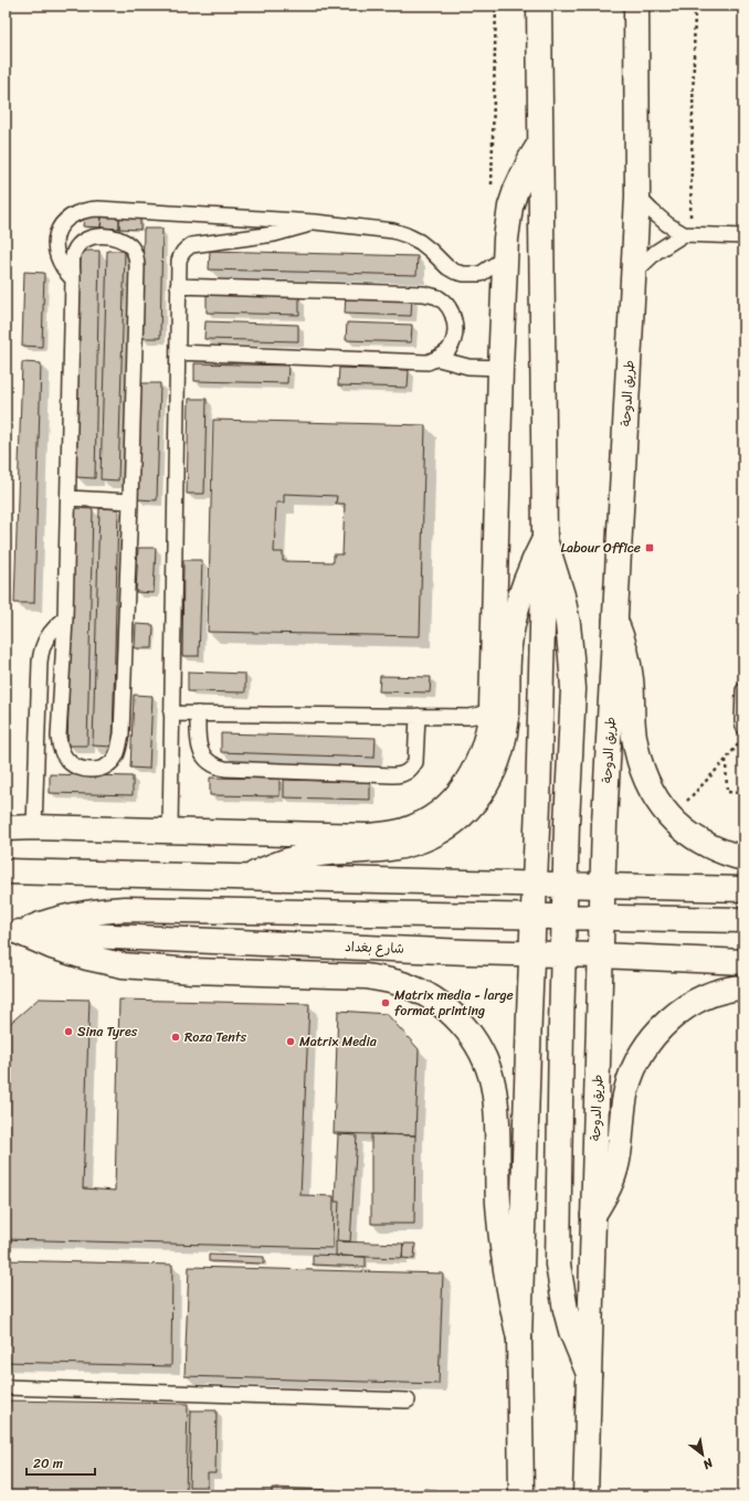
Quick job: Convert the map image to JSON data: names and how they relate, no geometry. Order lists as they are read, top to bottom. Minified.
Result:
{"streets":{"main road":["طريق الدوحة","شارع بغداد"]},"crossings":[["طريق الدوحة","شارع بغداد"]],"places":{"transit":["Labour Office"],"other":["Matrix media - large format printing","Sina Tyres","Roza Tents","Matrix Media"]},"scale_bar":"20 m","north":"bottom right"}
